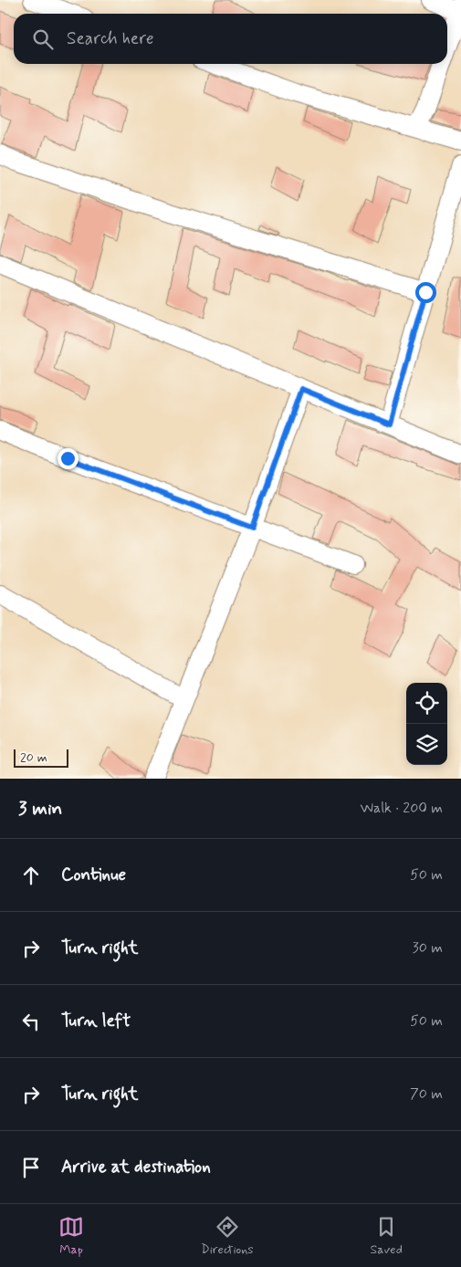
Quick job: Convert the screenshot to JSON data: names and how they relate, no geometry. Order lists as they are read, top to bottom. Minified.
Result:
{"scale_bar":"20 m","page":{"search":"Search here","scale":"20 m","heading":["3 min","Walk · 200 m"],"list":[["Continue","50 m"],["Turn right","30 m"],["Turn left","50 m"],["Turn right","70 m"],"Arrive at destination"],"nav":["Map","Directions","Saved"]}}
